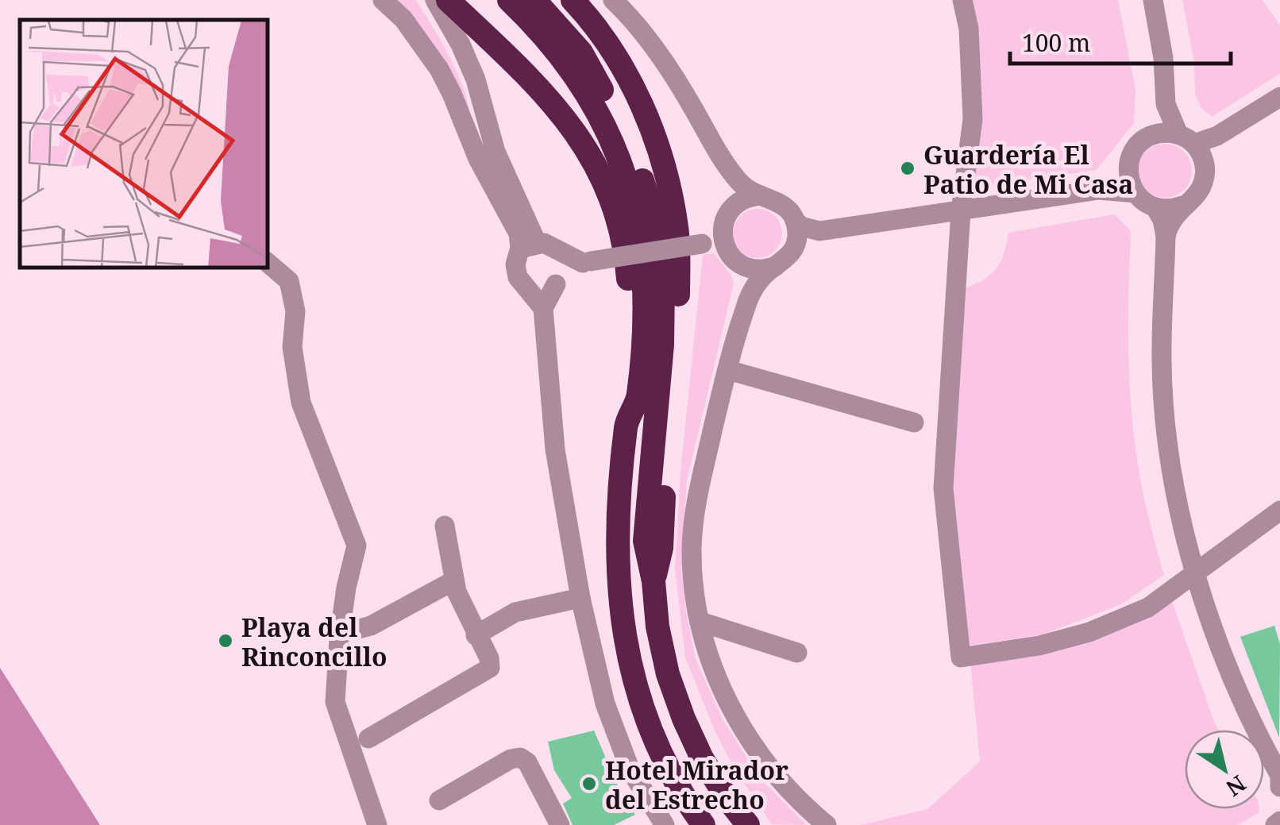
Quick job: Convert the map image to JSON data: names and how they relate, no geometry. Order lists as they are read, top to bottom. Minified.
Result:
{"places":["Guardería El Patio de Mi Casa","Playa del Rinconcillo","Hotel Mirador del Estrecho"],"scale_bar":"100 m","north":"bottom right"}
